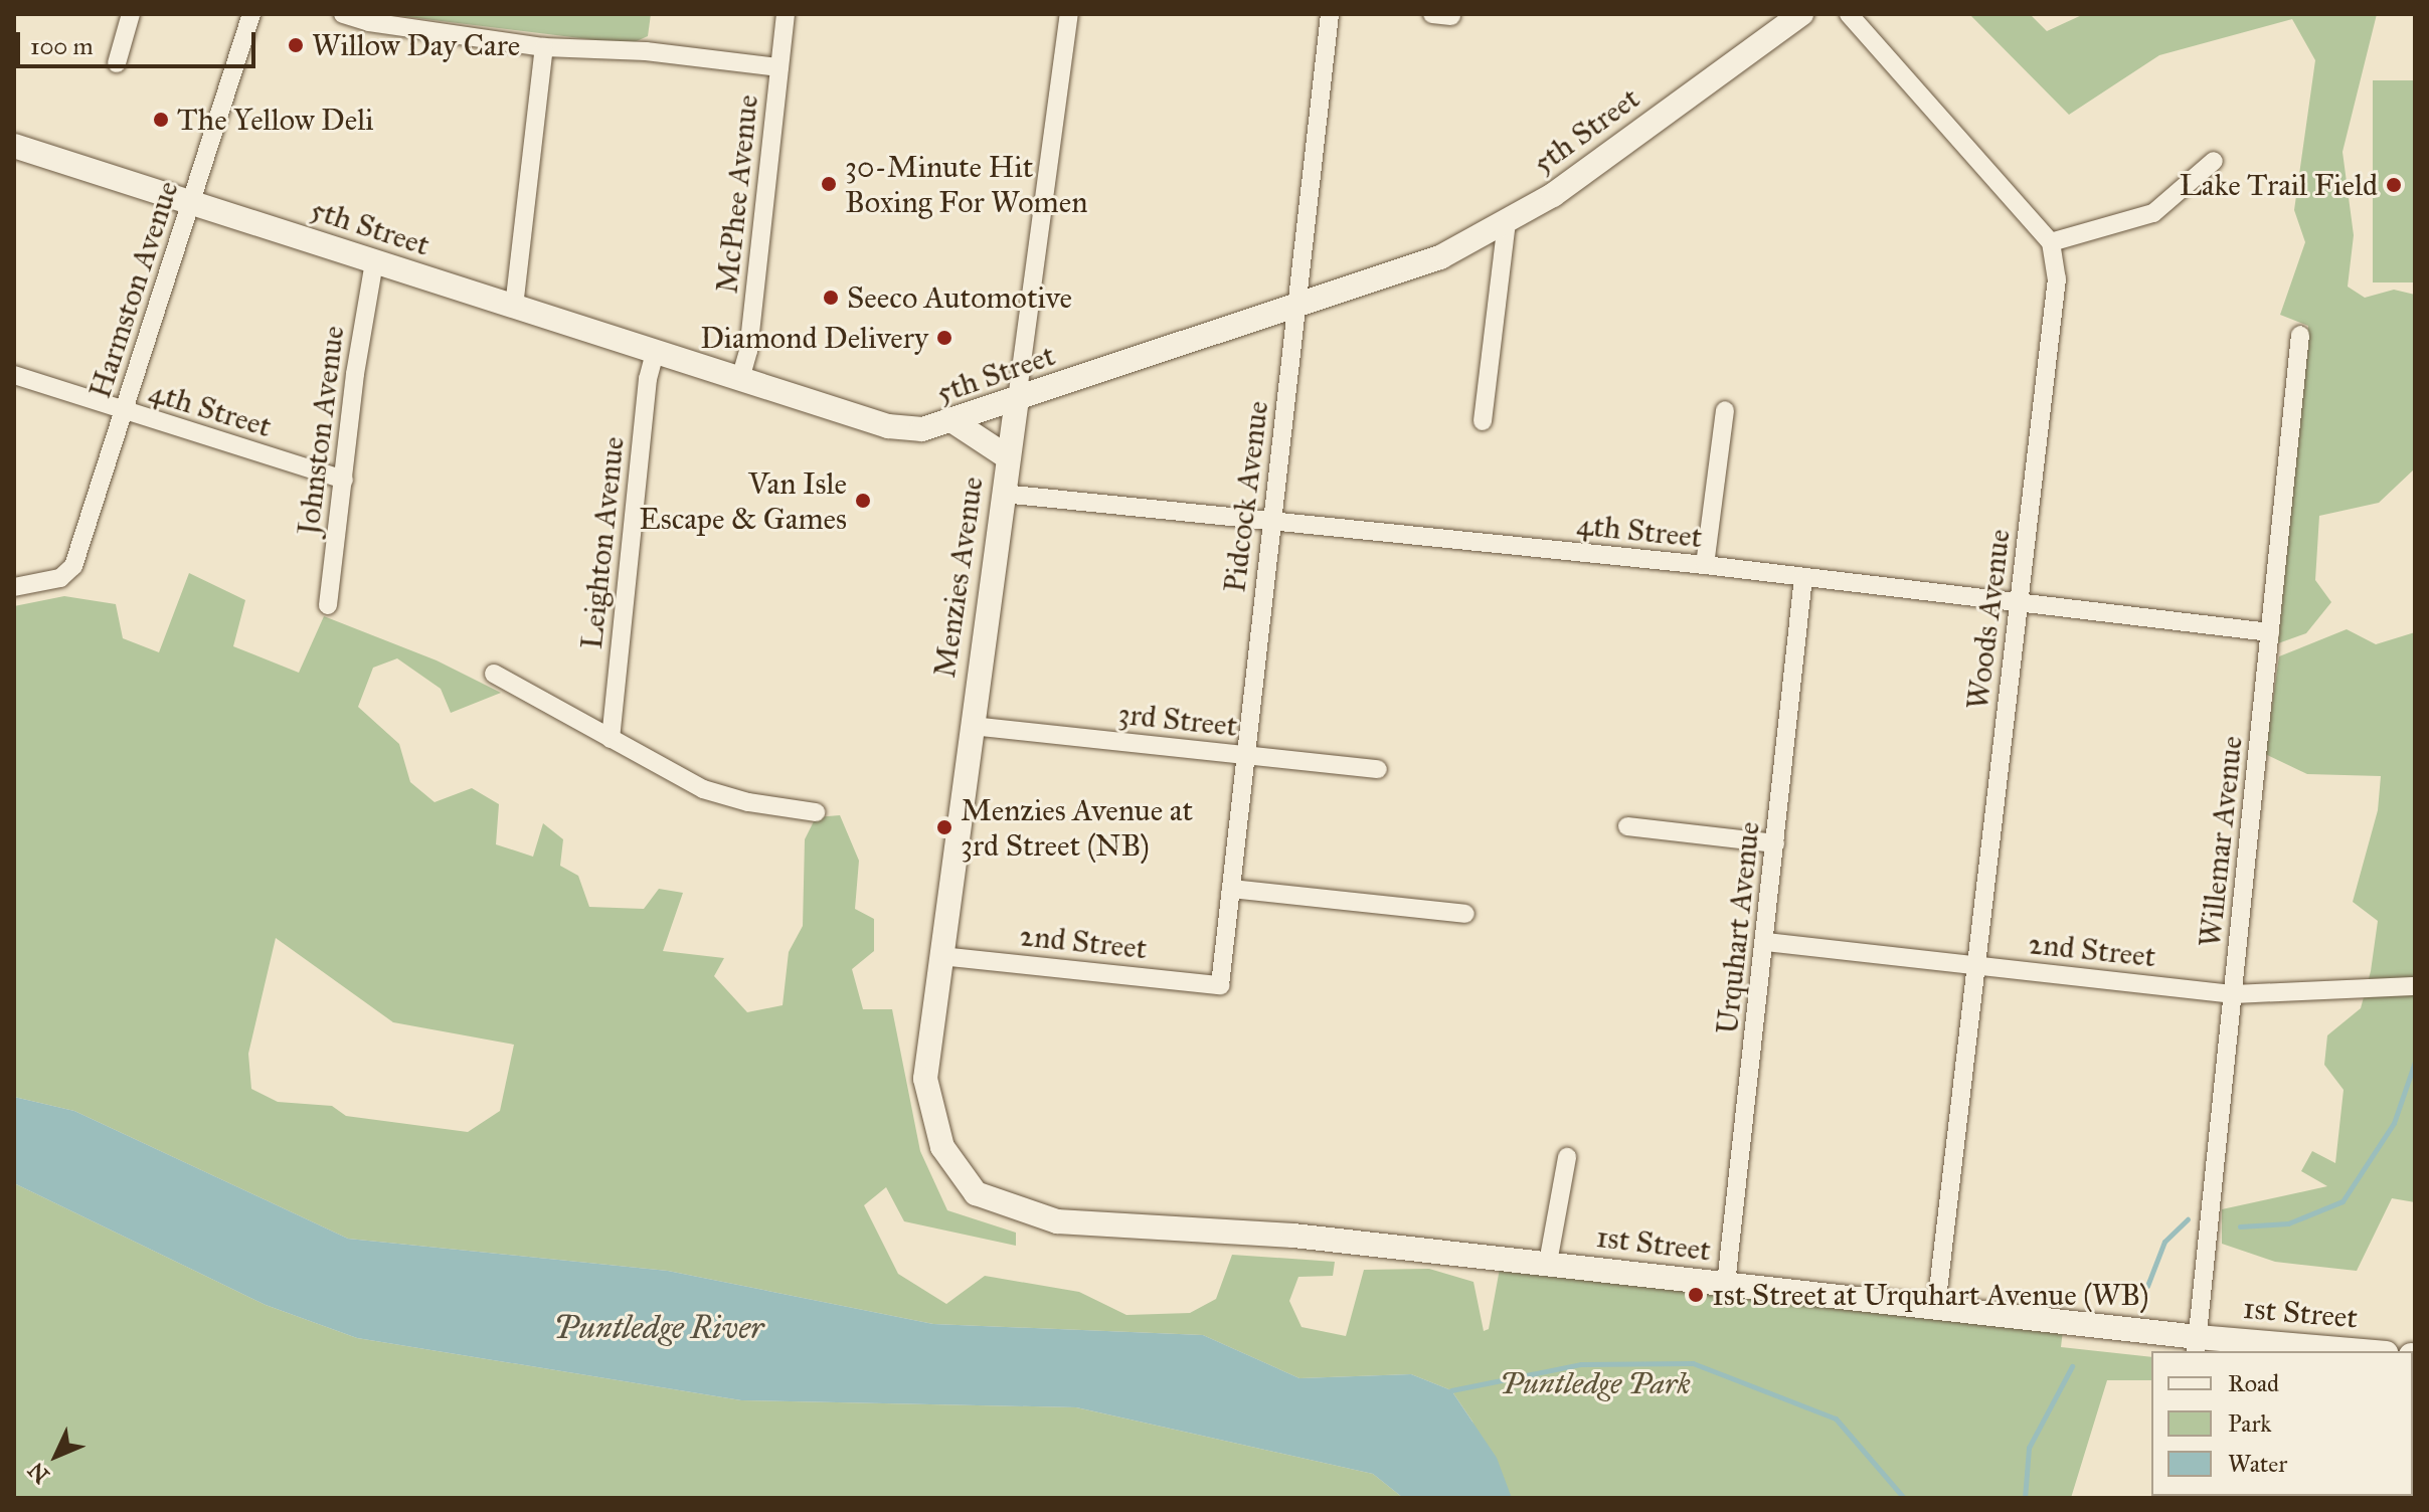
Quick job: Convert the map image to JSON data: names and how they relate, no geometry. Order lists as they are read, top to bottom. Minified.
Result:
{"streets":{"street":["5th Street","McPhee Avenue","Harmston Avenue","4th Street","Johnston Avenue","Pidcock Avenue","Leighton Avenue","Menzies Avenue","Woods Avenue","3rd Street","Willemar Avenue","Urquhart Avenue","2nd Street","1st Street"]},"crossings":[["5th Street","McPhee Avenue"],["5th Street","Harmston Avenue"],["5th Street","Johnston Avenue"],["5th Street","Pidcock Avenue"],["5th Street","Leighton Avenue"],["5th Street","Menzies Avenue"],["Harmston Avenue","4th Street"],["4th Street","Johnston Avenue"],["4th Street","Pidcock Avenue"],["4th Street","Menzies Avenue"],["4th Street","Woods Avenue"],["4th Street","Willemar Avenue"],["4th Street","Urquhart Avenue"],["Pidcock Avenue","3rd Street"],["Pidcock Avenue","2nd Street"],["Menzies Avenue","3rd Street"],["Menzies Avenue","2nd Street"],["Menzies Avenue","1st Street"],["Woods Avenue","2nd Street"],["Woods Avenue","1st Street"],["Willemar Avenue","2nd Street"],["Willemar Avenue","1st Street"],["Urquhart Avenue","2nd Street"],["Urquhart Avenue","1st Street"]],"water":["Puntledge River"],"parks":["Puntledge Park"],"places":["Willow Day Care","The Yellow Deli","30-Minute Hit Boxing For Women","Lake Trail Field","Seeco Automotive","Diamond Delivery","Van Isle Escape & Games","Menzies Avenue at 3rd Street (NB)","1st Street at Urquhart Avenue (WB)"],"legend":["Road","Park","Water"],"scale_bar":"100 m","north":"bottom left"}
